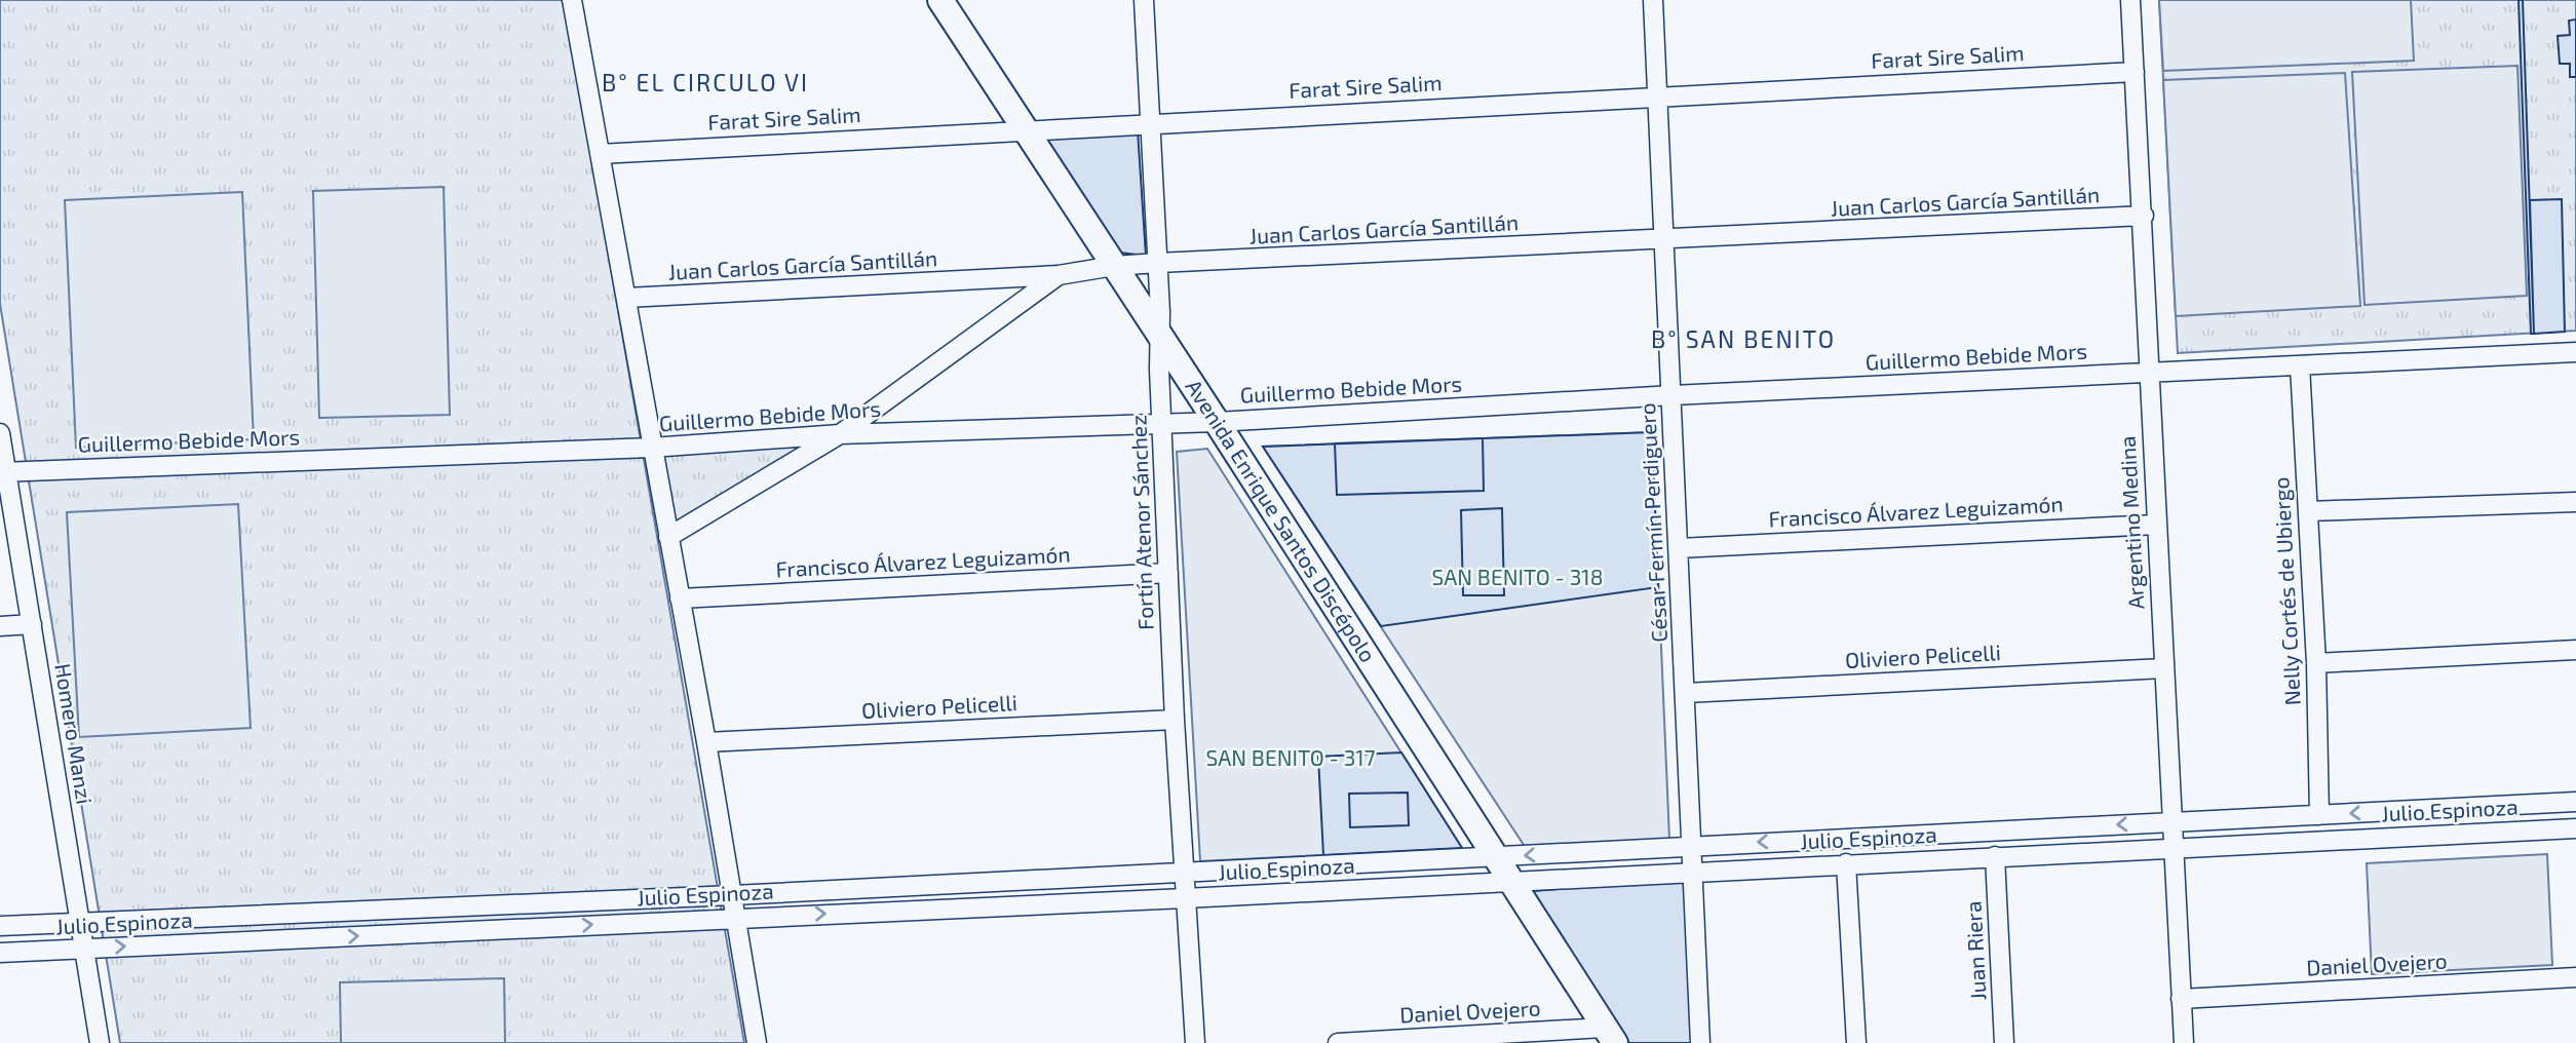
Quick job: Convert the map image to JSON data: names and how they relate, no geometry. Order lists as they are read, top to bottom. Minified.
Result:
{"streets":{"main road":["Avenida Enrique Santos Discépolo"],"street":["Farat Sire Salim","Juan Carlos García Santillán","Guillermo Bebide Mors","Francisco Álvarez Leguizamón","Fortín Atenor Sánchez","César Fermín Perdiguero","Argentino Medina","Nelly Cortés de Ubiergo","Oliviero Pelicelli","Homero Manzi","Julio Espinoza","Juan Riera","Daniel Ovejero"]},"crossings":[["Farat Sire Salim","Avenida Enrique Santos Discépolo"],["Farat Sire Salim","Fortín Atenor Sánchez"],["Farat Sire Salim","César Fermín Perdiguero"],["Farat Sire Salim","Argentino Medina"],["Juan Carlos García Santillán","Avenida Enrique Santos Discépolo"],["Juan Carlos García Santillán","Fortín Atenor Sánchez"],["Juan Carlos García Santillán","César Fermín Perdiguero"],["Juan Carlos García Santillán","Argentino Medina"],["Guillermo Bebide Mors","Avenida Enrique Santos Discépolo"],["Guillermo Bebide Mors","Fortín Atenor Sánchez"],["Guillermo Bebide Mors","César Fermín Perdiguero"],["Guillermo Bebide Mors","Argentino Medina"],["Guillermo Bebide Mors","Nelly Cortés de Ubiergo"],["Guillermo Bebide Mors","Homero Manzi"],["Francisco Álvarez Leguizamón","Fortín Atenor Sánchez"],["Francisco Álvarez Leguizamón","César Fermín Perdiguero"],["Francisco Álvarez Leguizamón","Argentino Medina"],["Avenida Enrique Santos Discépolo","Fortín Atenor Sánchez"],["Avenida Enrique Santos Discépolo","Julio Espinoza"],["Avenida Enrique Santos Discépolo","Daniel Ovejero"],["Fortín Atenor Sánchez","Oliviero Pelicelli"],["Fortín Atenor Sánchez","Julio Espinoza"],["César Fermín Perdiguero","Oliviero Pelicelli"],["César Fermín Perdiguero","Julio Espinoza"],["Argentino Medina","Oliviero Pelicelli"],["Argentino Medina","Julio Espinoza"],["Argentino Medina","Daniel Ovejero"],["Nelly Cortés de Ubiergo","Julio Espinoza"],["Homero Manzi","Julio Espinoza"],["Julio Espinoza","Juan Riera"]],"districts":["B° EL CIRCULO VI","B° SAN BENITO"],"parks":["SAN BENITO - 318","SAN BENITO - 317"]}
